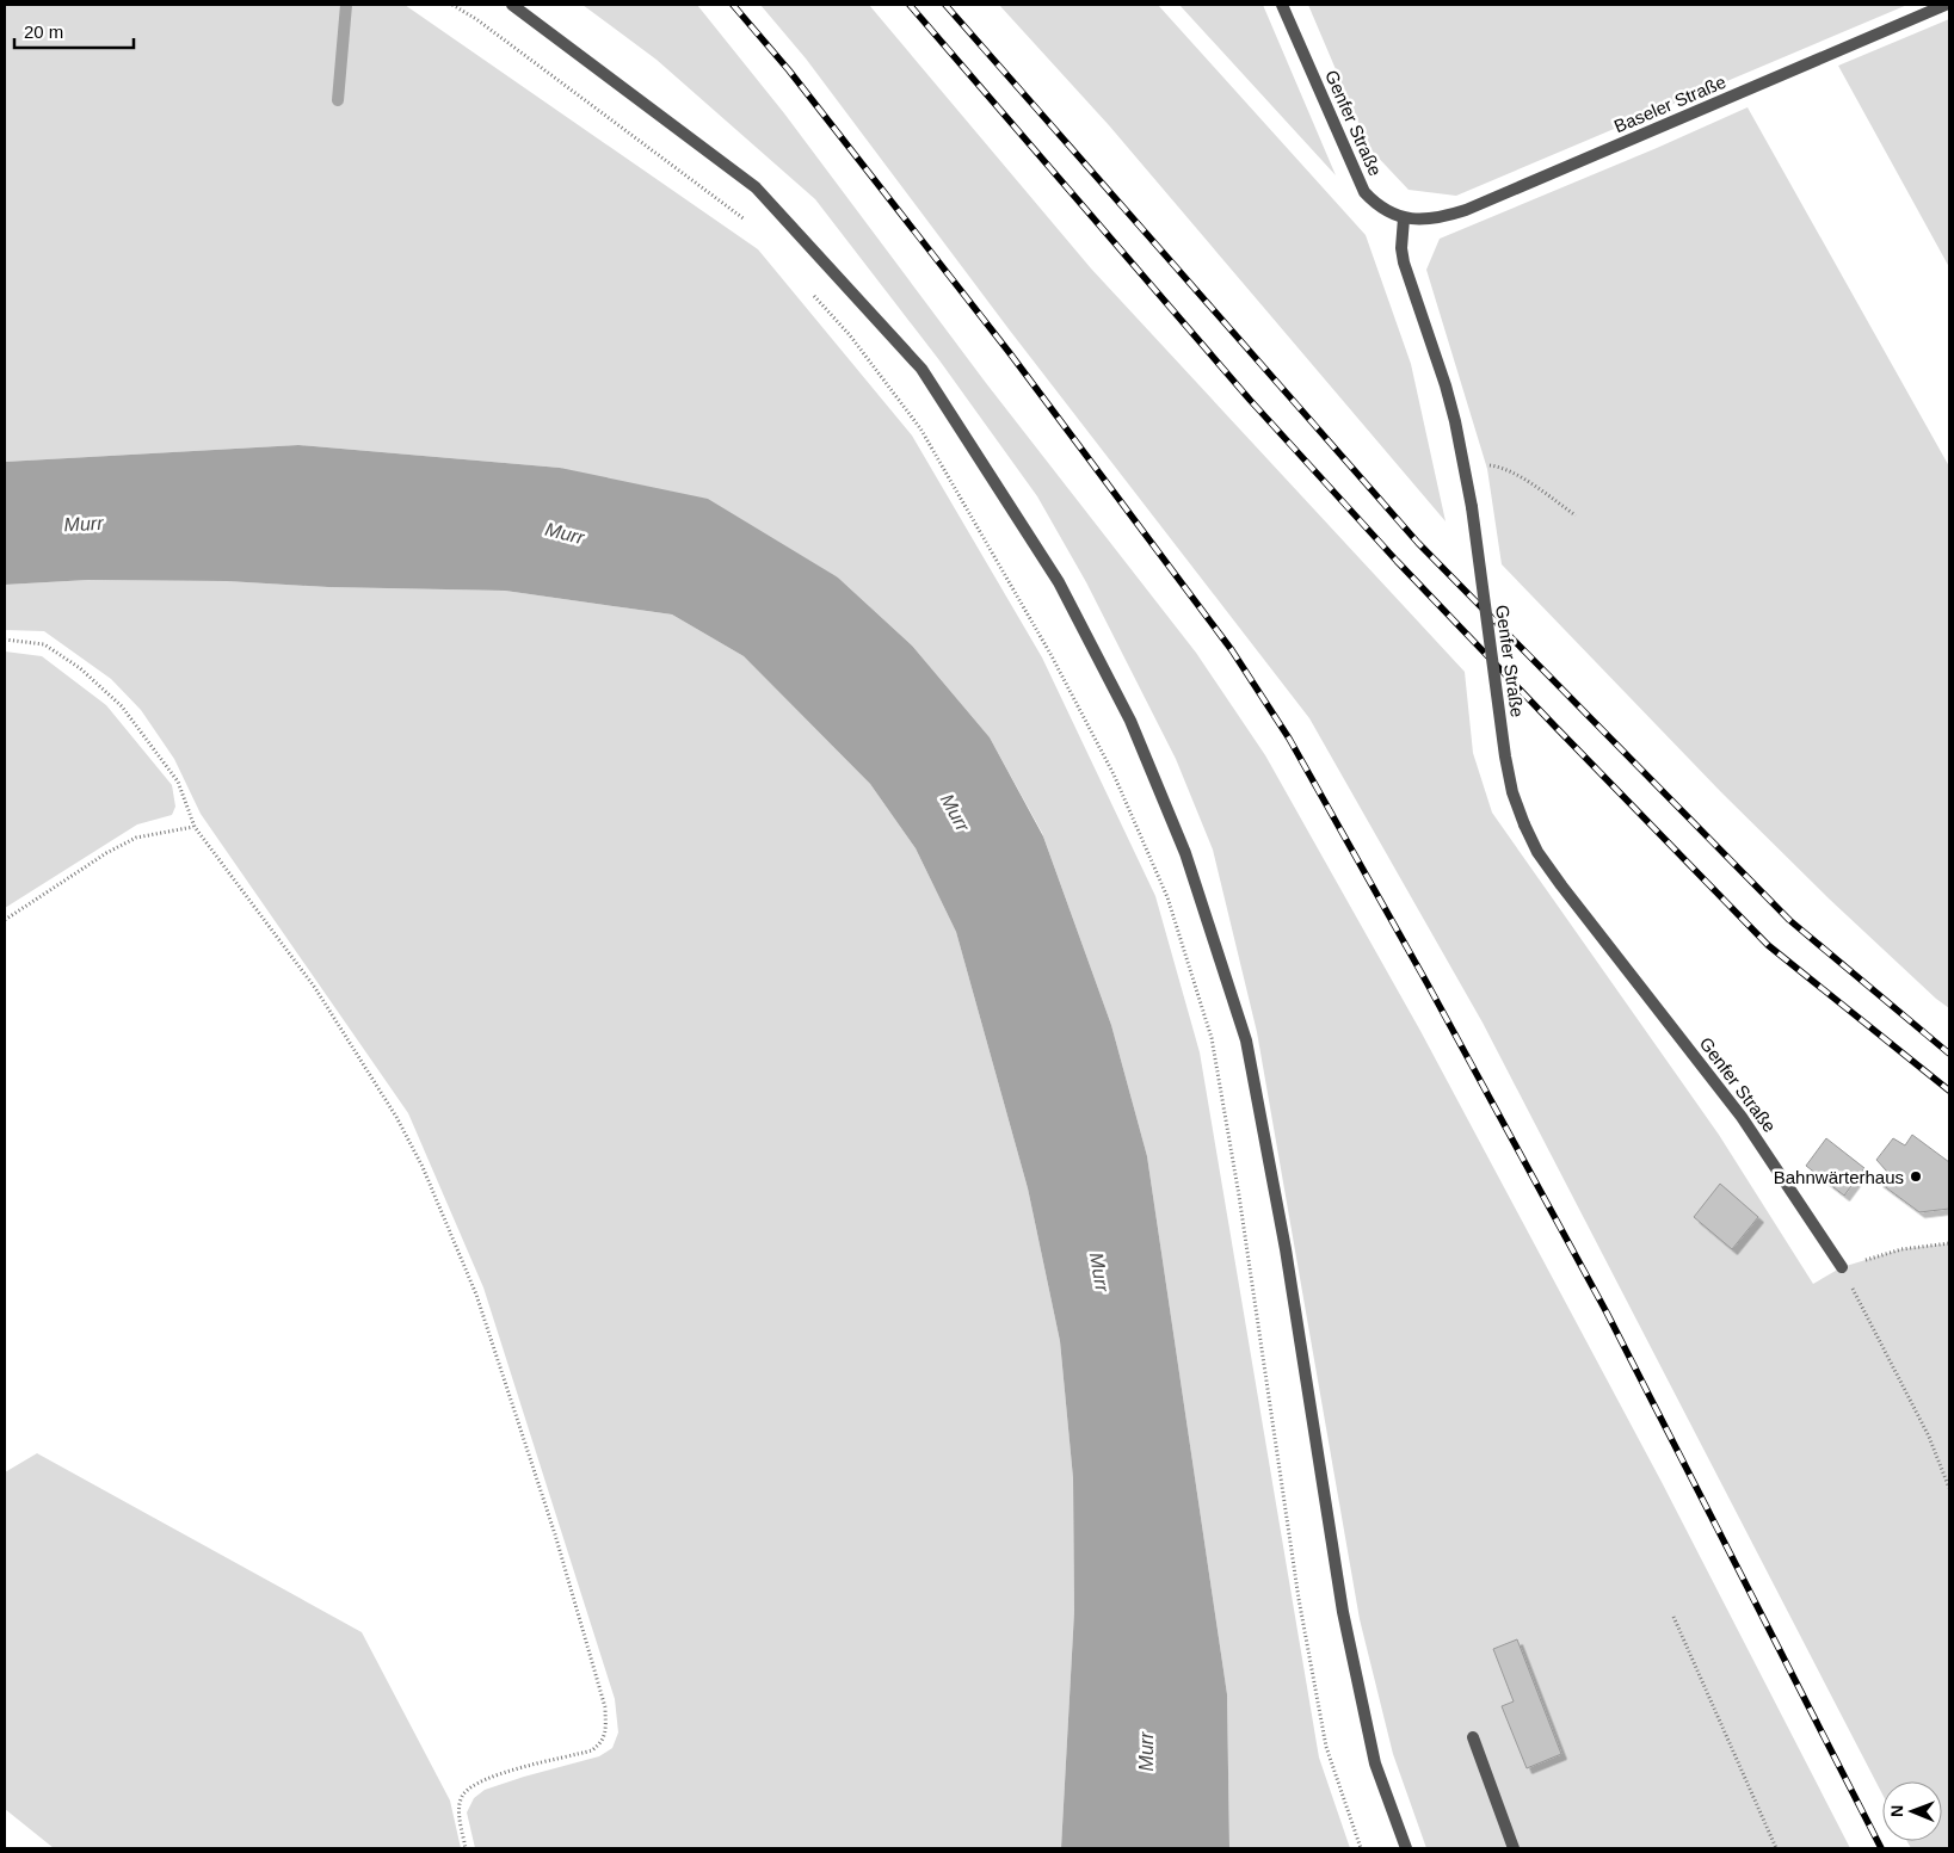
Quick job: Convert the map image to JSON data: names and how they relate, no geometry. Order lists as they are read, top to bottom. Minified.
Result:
{"streets":{"street":["Baseler Straße","Genfer Straße"]},"crossings":[["Baseler Straße","Genfer Straße"]],"water":["Murr"],"places":["Bahnwärterhaus"],"scale_bar":"20 m","north":"left"}
